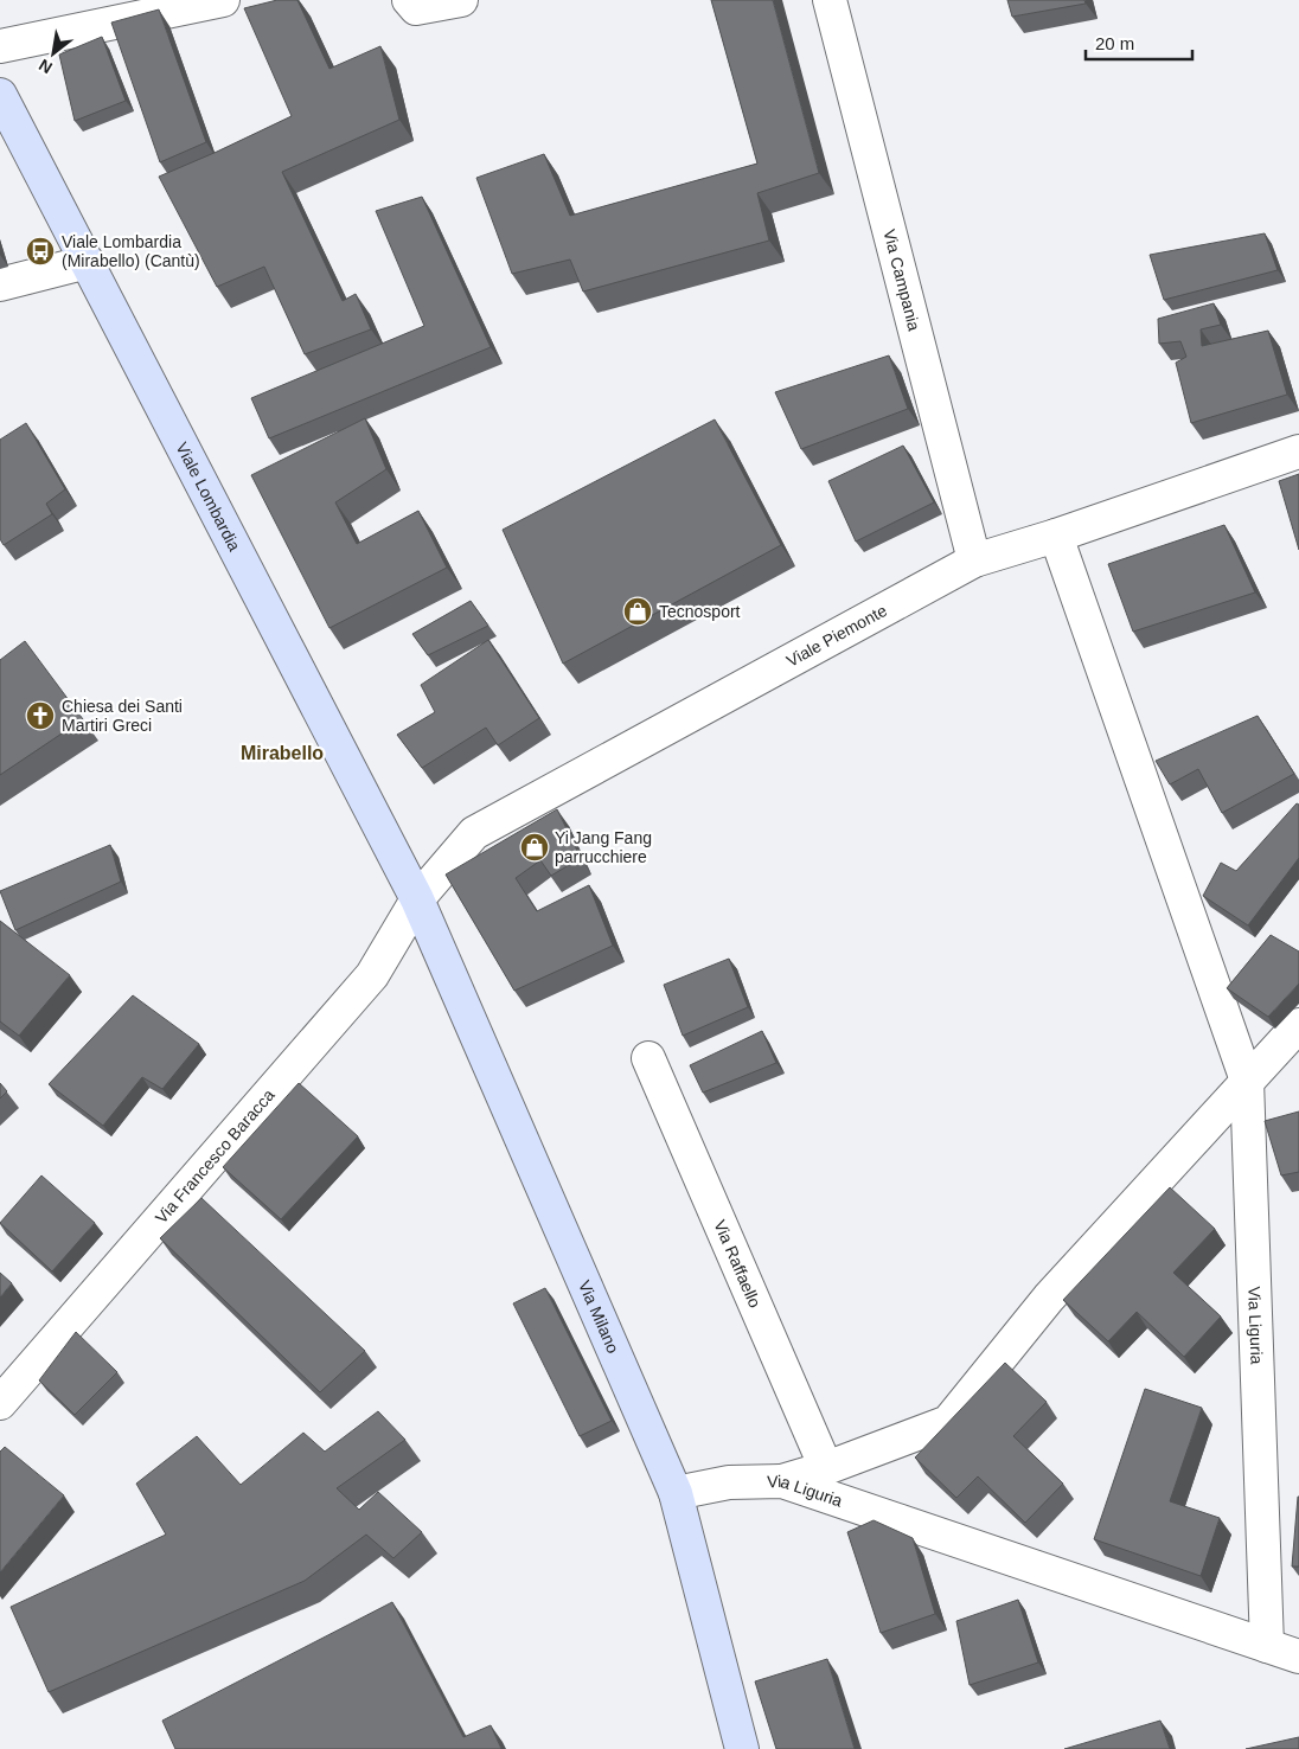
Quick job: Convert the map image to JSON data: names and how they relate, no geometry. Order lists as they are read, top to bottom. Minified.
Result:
{"streets":{"main road":["Viale Lombardia","Via Milano"],"street":["Via Campania","Viale Piemonte","Via Francesco Baracca","Via Raffaello","Via Liguria"]},"crossings":[["Via Campania","Viale Piemonte"],["Viale Lombardia","Viale Piemonte"],["Viale Lombardia","Via Francesco Baracca"],["Viale Lombardia","Via Milano"],["Viale Piemonte","Via Francesco Baracca"],["Viale Piemonte","Via Milano"],["Viale Piemonte","Via Liguria"],["Via Francesco Baracca","Via Milano"],["Via Milano","Via Liguria"]],"districts":["Mirabello"],"places":{"bus stop":["Viale Lombardia (Mirabello) (Cantù)"],"shop":["Tecnosport","Yi Jang Fang parrucchiere"],"church":["Chiesa dei Santi Martiri Greci"]},"scale_bar":"20 m","north":"bottom left"}
